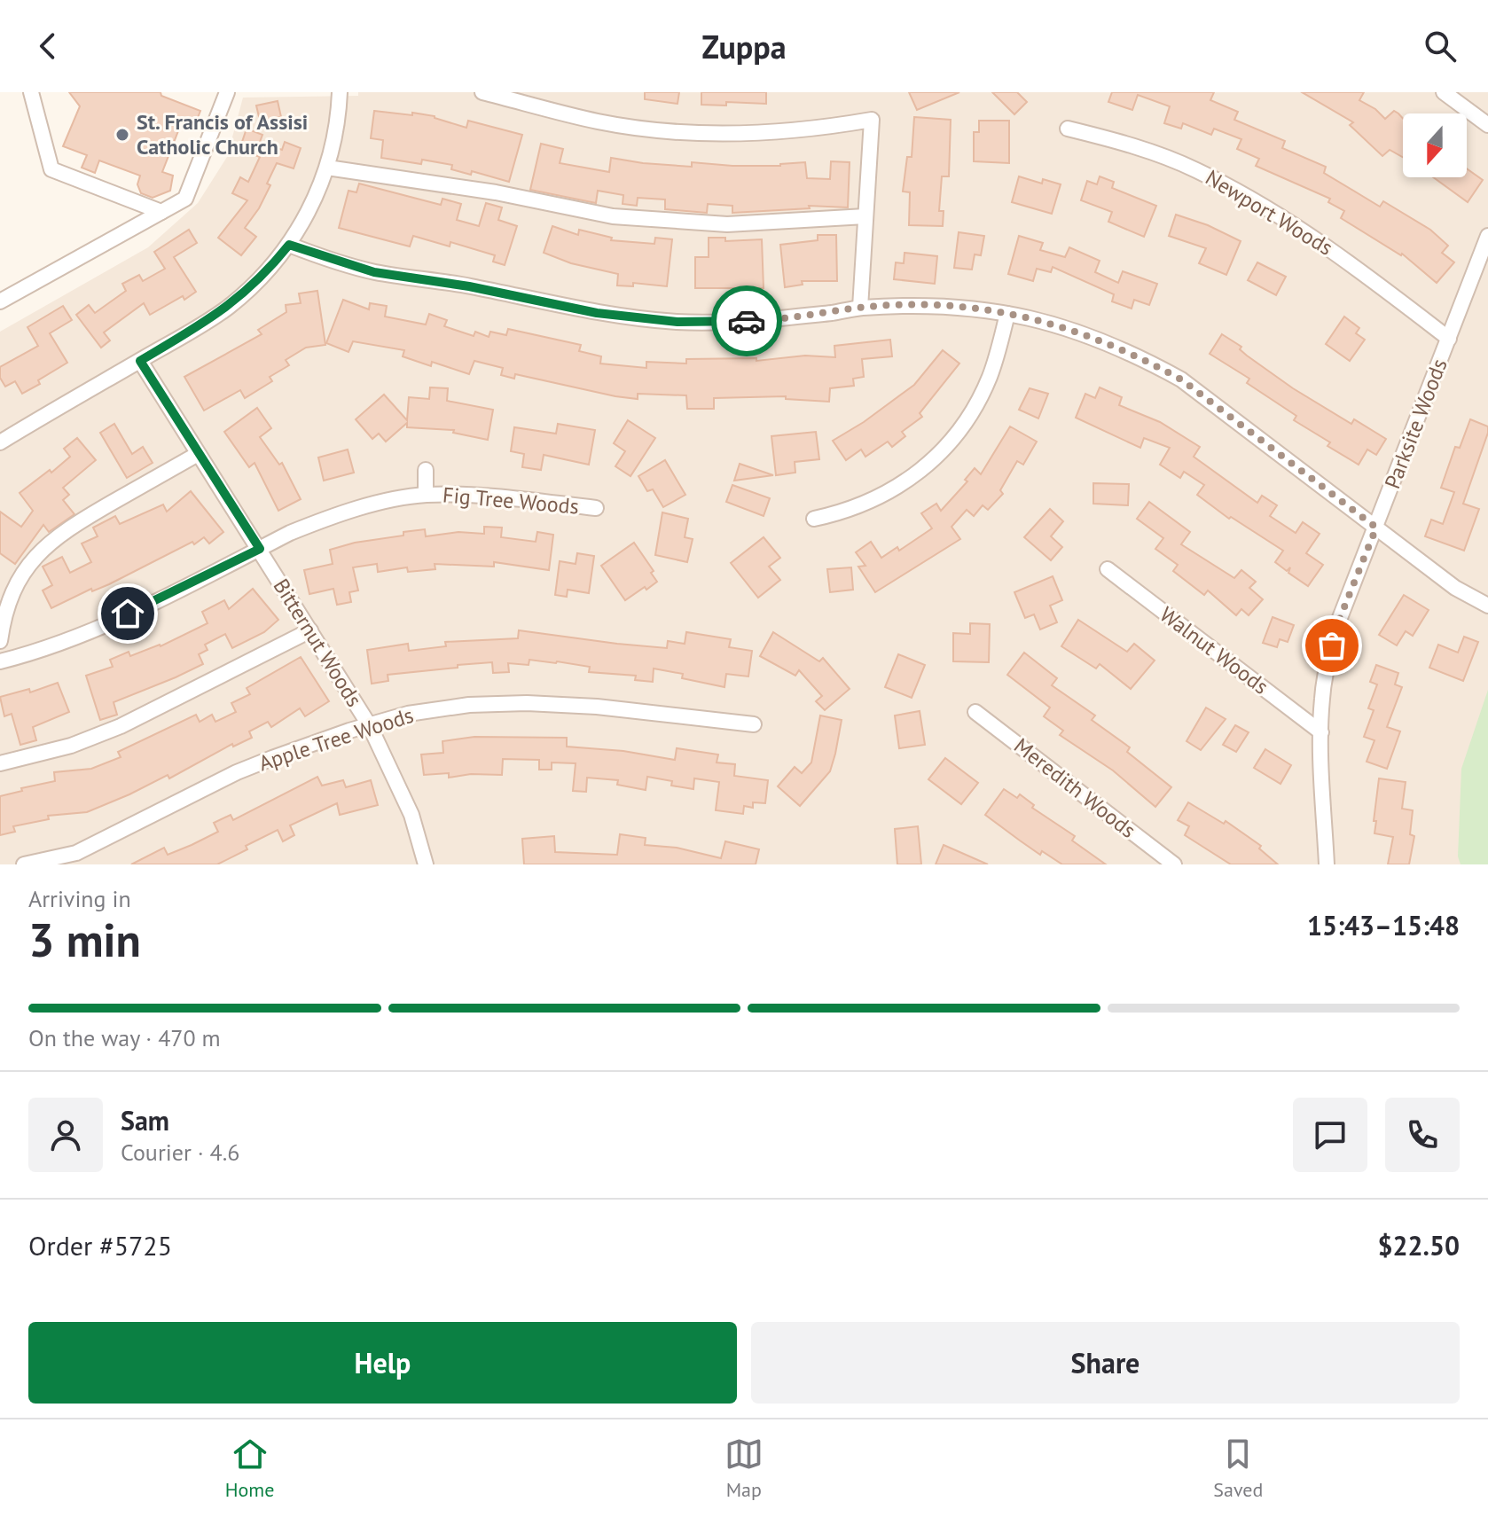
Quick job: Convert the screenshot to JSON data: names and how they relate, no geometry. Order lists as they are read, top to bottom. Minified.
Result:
{"streets":{"street":["Newport Woods","Parksite Woods","Fig Tree Woods","Bitternut Woods","Walnut Woods","Apple Tree Woods","Meredith Woods"]},"crossings":[["Newport Woods","Parksite Woods"],["Parksite Woods","Walnut Woods"],["Fig Tree Woods","Bitternut Woods"],["Bitternut Woods","Apple Tree Woods"]],"places":["St. Francis of Assisi Catholic Church"],"north":"bottom","page":{"header":"Zuppa","heading":["3 min","Arriving in","15:43–15:48"],"panel":["Sam","Courier · 4.6","Order #5725","$22.50"],"bar":"On the way · 470 m","buttons":["Help","Share"],"tabs":["Home","Map","Saved"]}}
